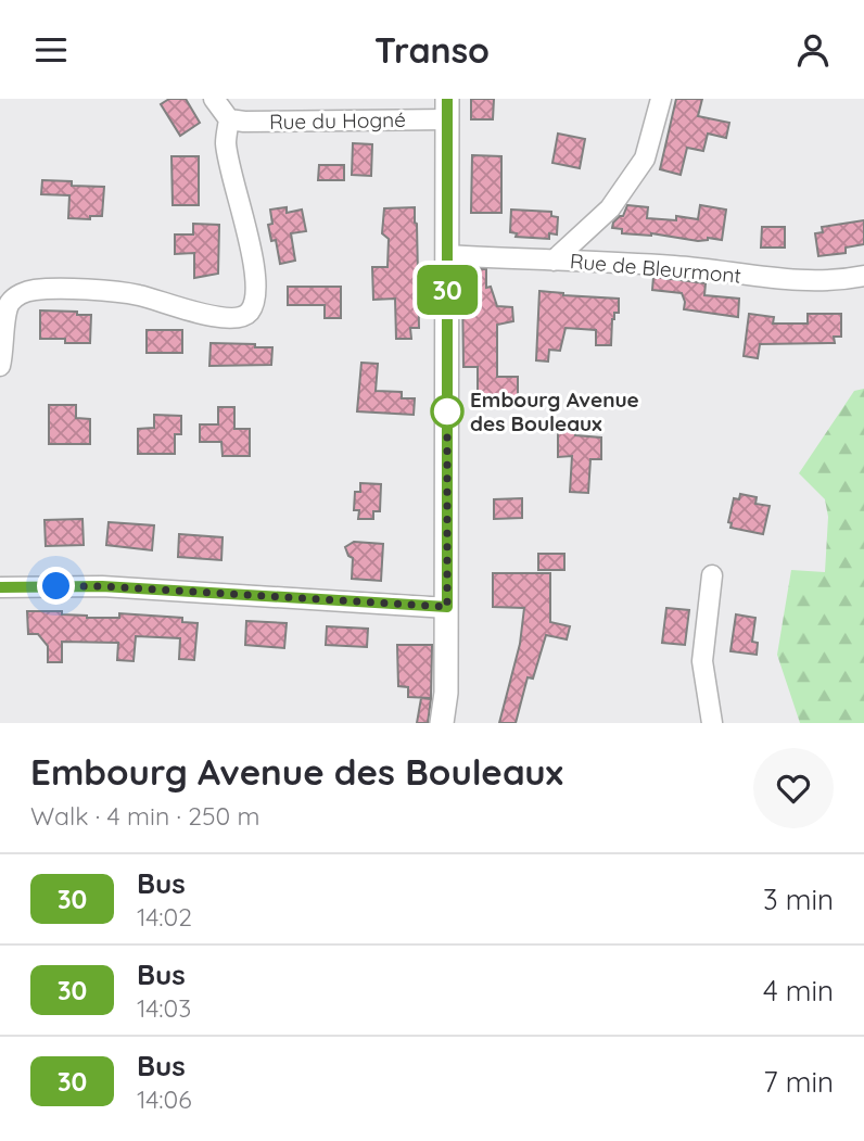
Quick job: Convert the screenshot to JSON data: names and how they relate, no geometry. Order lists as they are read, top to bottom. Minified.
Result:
{"streets":{"street":["Rue du Hogné","Rue de Bleurmont"]},"places":["Embourg Avenue des Bouleaux"],"lines":["bus line 30"],"page":{"header":"Transo","on_map":"30","heading":["Embourg Avenue des Bouleaux","Walk · 4 min · 250 m"],"list":[{"mark":"30","name":"Bus","note":"14:02","value":"3 min"},{"mark":"30","name":"Bus","note":"14:03","value":"4 min"},{"mark":"30","name":"Bus","note":"14:06","value":"7 min"}]}}
